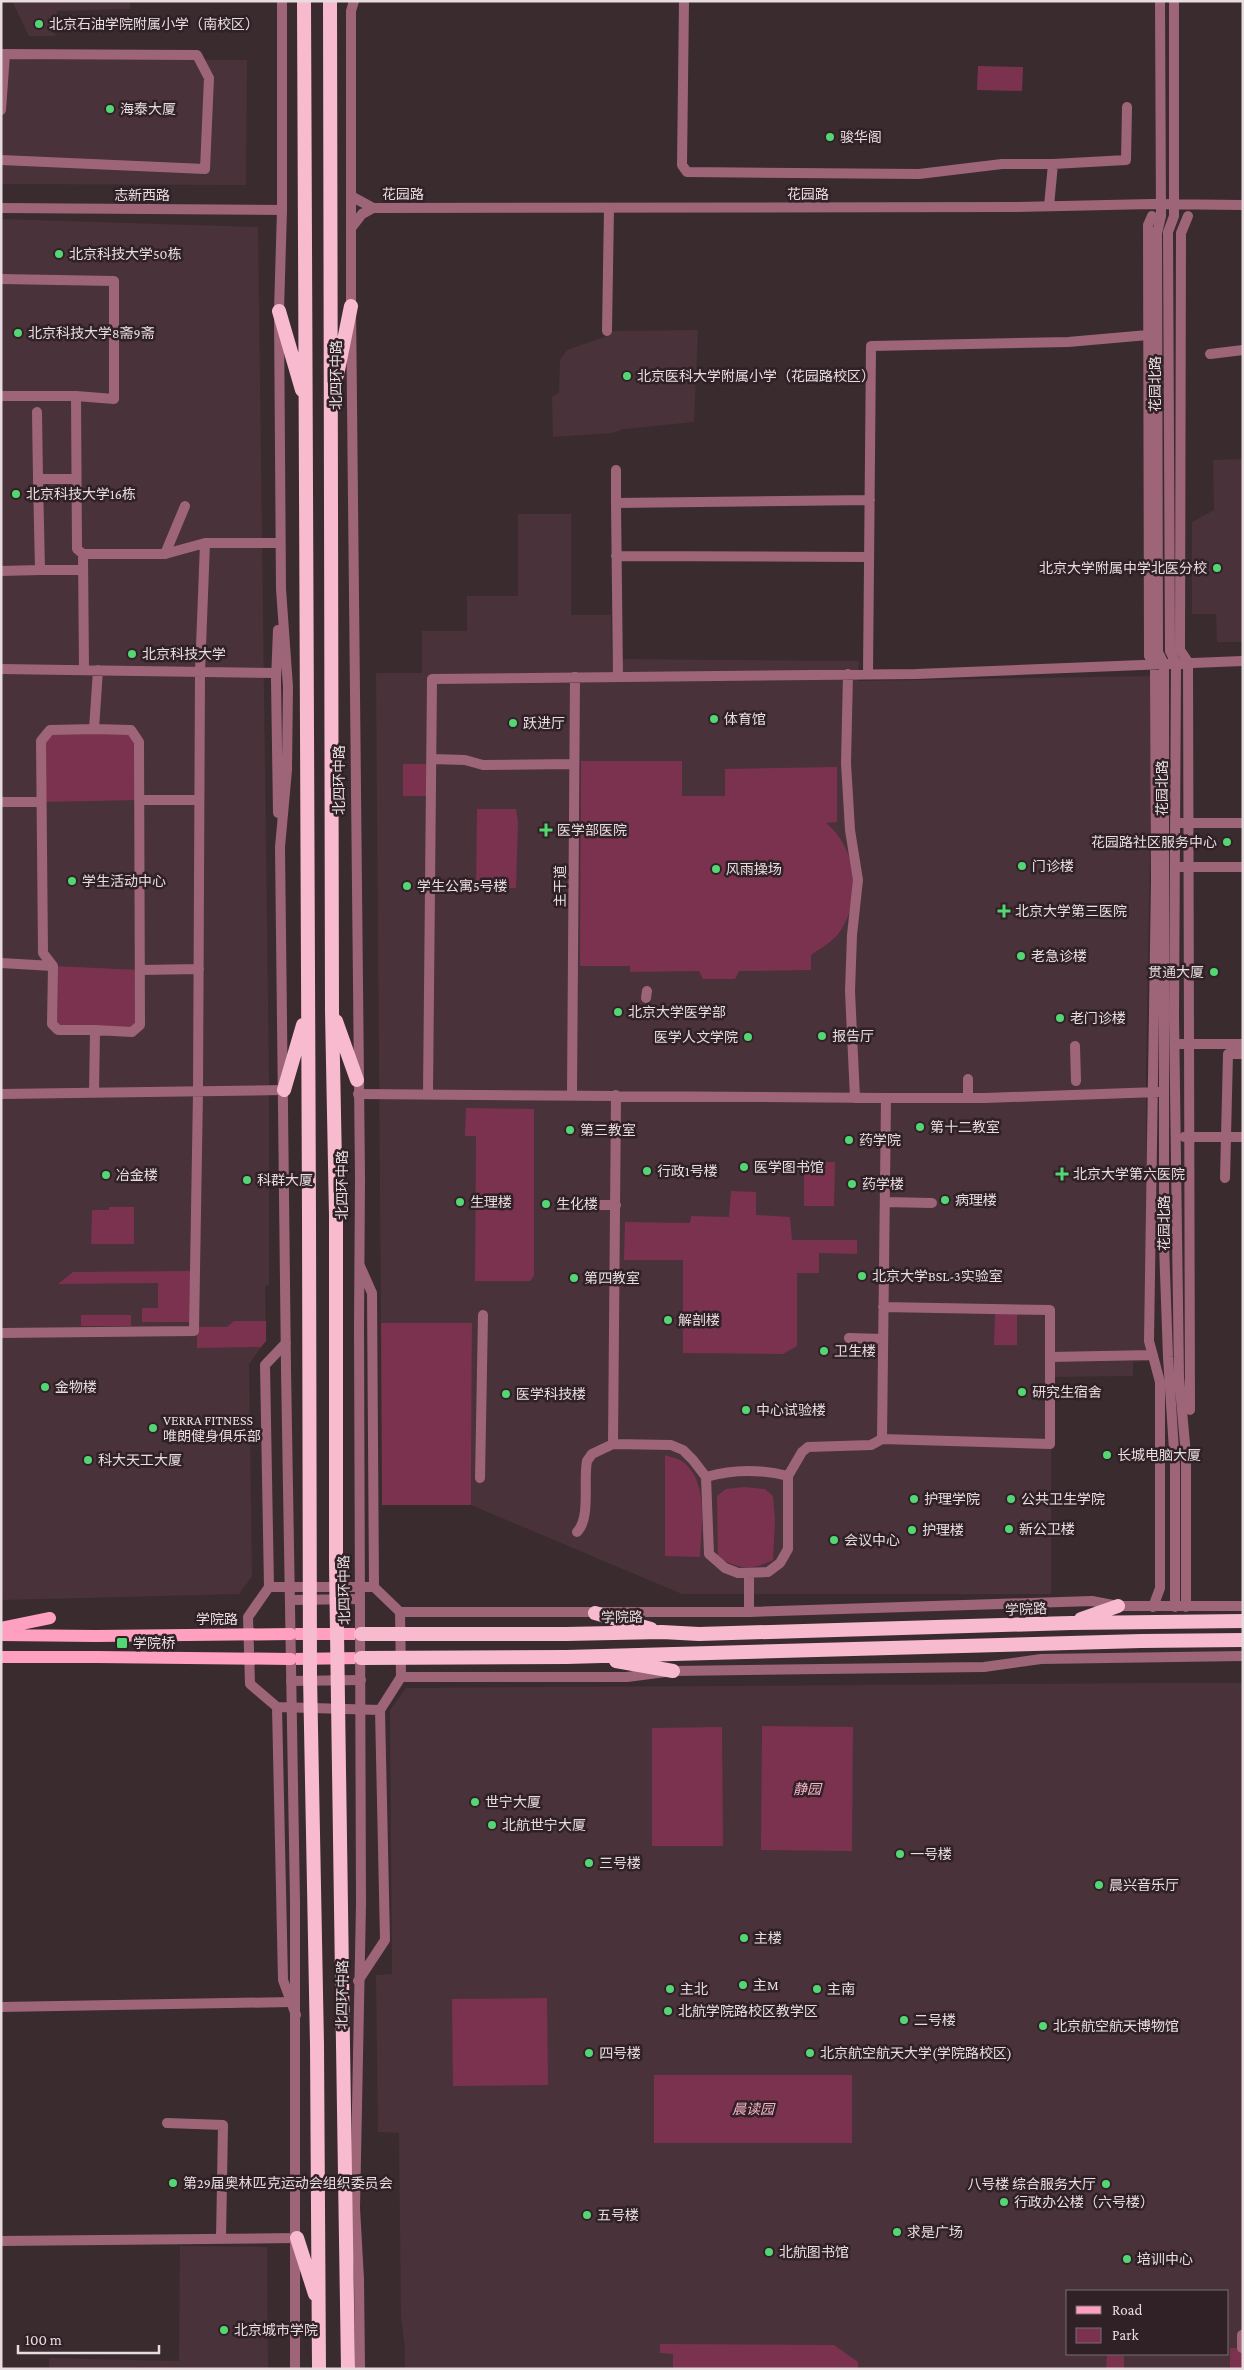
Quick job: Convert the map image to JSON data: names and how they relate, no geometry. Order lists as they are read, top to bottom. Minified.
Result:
{"streets":{"highway":["北四环中路","学院路"],"street":["花园路","志新西路","花园北路","主干道"]},"crossings":[["花园路","花园北路"],["北四环中路","学院路"],["花园北路","学院路"]],"parks":["静园","晨读园"],"places":{"other":["北京石油学院附属小学（南校区）","海泰大厦","骏华阁","北京科技大学50栋","北京科技大学8斋9斋","北京医科大学附属小学（花园路校区）","北京科技大学16栋","北京大学附属中学北医分校","北京科技大学","体育馆","跃进厅","花园路社区服务中心","门诊楼","风雨操场","学生活动中心","学生公寓5号楼","老急诊楼","贯通大厦","北京大学医学部","老门诊楼","报告厅","医学人文学院","第十二教室","第三教室","药学院","医学图书馆","行政1号楼","冶金楼","科群大厦","药学楼","病理楼","生理楼","生化楼","北京大学BSL-3实验室","第四教室","解剖楼","卫生楼","金物楼","研究生宿舍","医学科技楼","中心试验楼","VERRA FITNESS 唯朗健身俱乐部","长城电脑大厦","科大天工大厦","护理学院","公共卫生学院","新公卫楼","护理楼","会议中心","世宁大厦","北航世宁大厦","一号楼","三号楼","晨兴音乐厅","主楼","主M","主北","主南","北航学院路校区教学区","二号楼","北京航空航天博物馆","四号楼","北京航空航天大学(学院路校区)","第29届奥林匹克运动会组织委员会","八号楼 综合服务大厅","行政办公楼（六号楼）","五号楼","求是广场","北航图书馆","培训中心","北京城市学院"],"health":["医学部医院","北京大学第三医院","北京大学第六医院"],"transit":["学院桥"]},"legend":["Road","Park"],"scale_bar":"100 m"}
